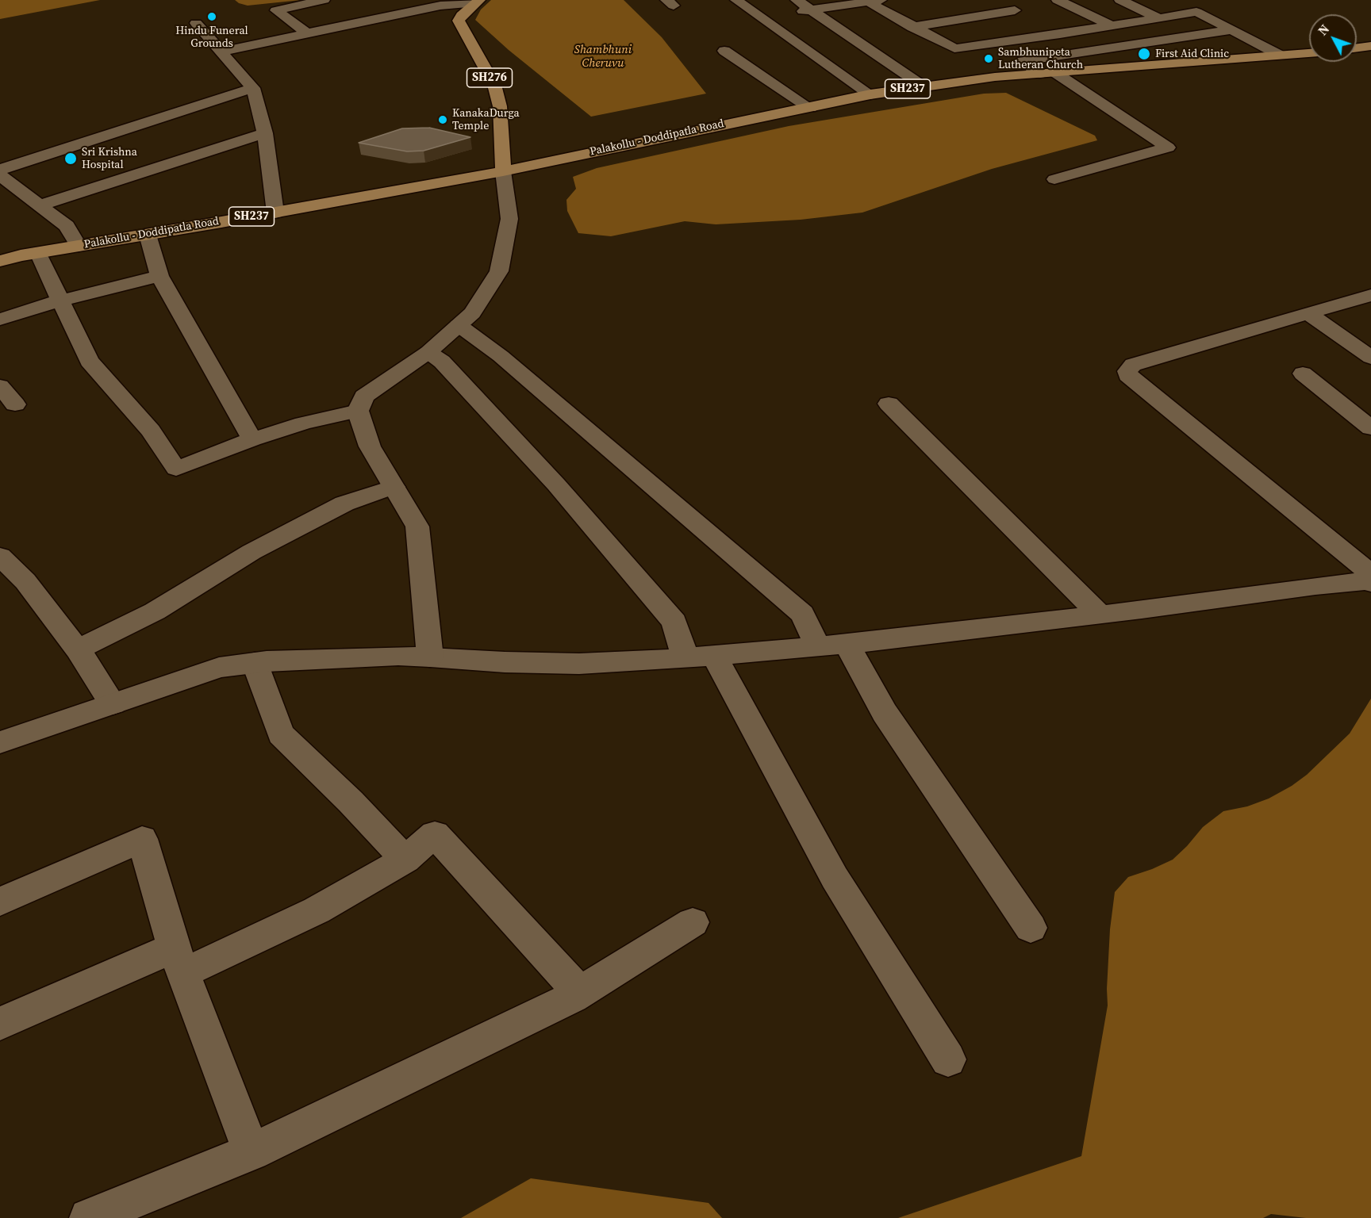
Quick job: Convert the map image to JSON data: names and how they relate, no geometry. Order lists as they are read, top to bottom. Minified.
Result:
{"streets":{"main road":["SH276","SH237","Palakollu - Doddipatla Road"]},"crossings":[["SH276","Palakollu - Doddipatla Road"]],"water":["Shambhuni Cheruvu"],"places":["Hindu Funeral Grounds","First Aid Clinic","Sambhunipeta Lutheran Church","KanakaDurga Temple","Sri Krishna Hospital"],"north":"top left"}
